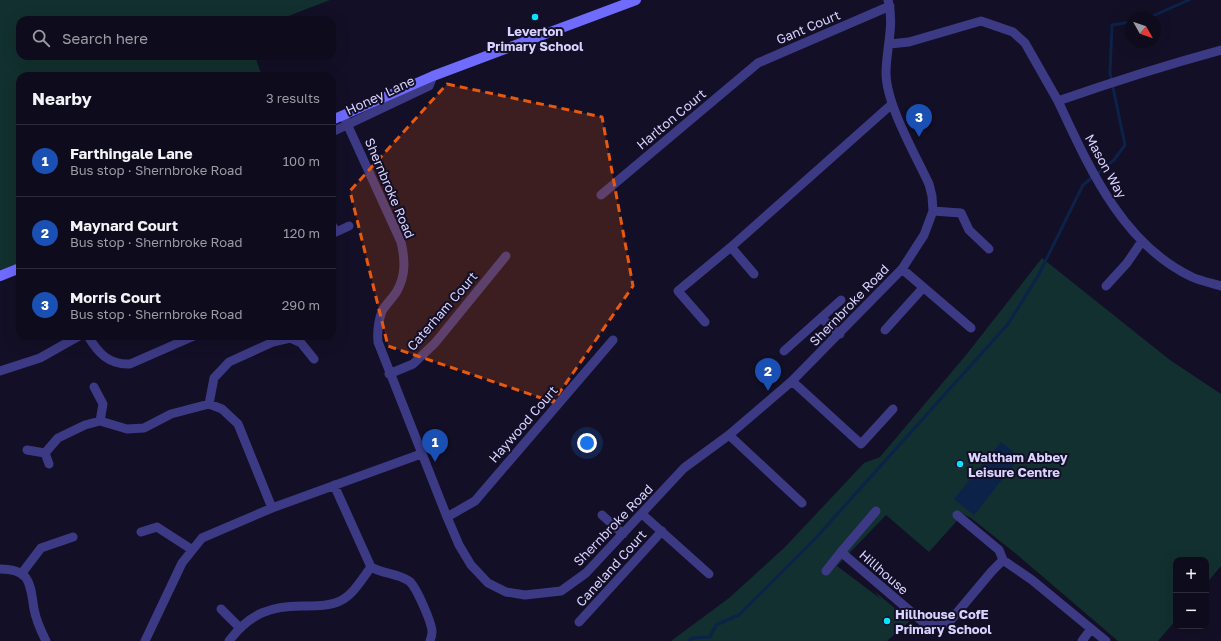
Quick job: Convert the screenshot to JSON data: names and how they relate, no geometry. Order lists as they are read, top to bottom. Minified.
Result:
{"streets":{"street":["Gant Court","Honey Lane","Harlton Court","Mason Way","Shernbroke Road","Caterham Court","Haywood Court","Caneland Court","Hillhouse"]},"crossings":[["Gant Court","Harlton Court"],["Gant Court","Shernbroke Road"],["Honey Lane","Shernbroke Road"],["Mason Way","Shernbroke Road"],["Shernbroke Road","Caterham Court"],["Shernbroke Road","Haywood Court"],["Shernbroke Road","Caneland Court"]],"places":["Leverton Primary School","Waltham Abbey Leisure Centre","Hillhouse CofE Primary School"],"north":"bottom right","page":{"search":"Search here","heading":["Nearby","3 results"],"pins":["3","2","1"],"list":[{"mark":"1","name":"Farthingale Lane","note":"Bus stop · Shernbroke Road","value":"100 m"},{"mark":"2","name":"Maynard Court","note":"Bus stop · Shernbroke Road","value":"120 m"},{"mark":"3","name":"Morris Court","note":"Bus stop · Shernbroke Road","value":"290 m"}],"map_buttons":["+","−"]}}
